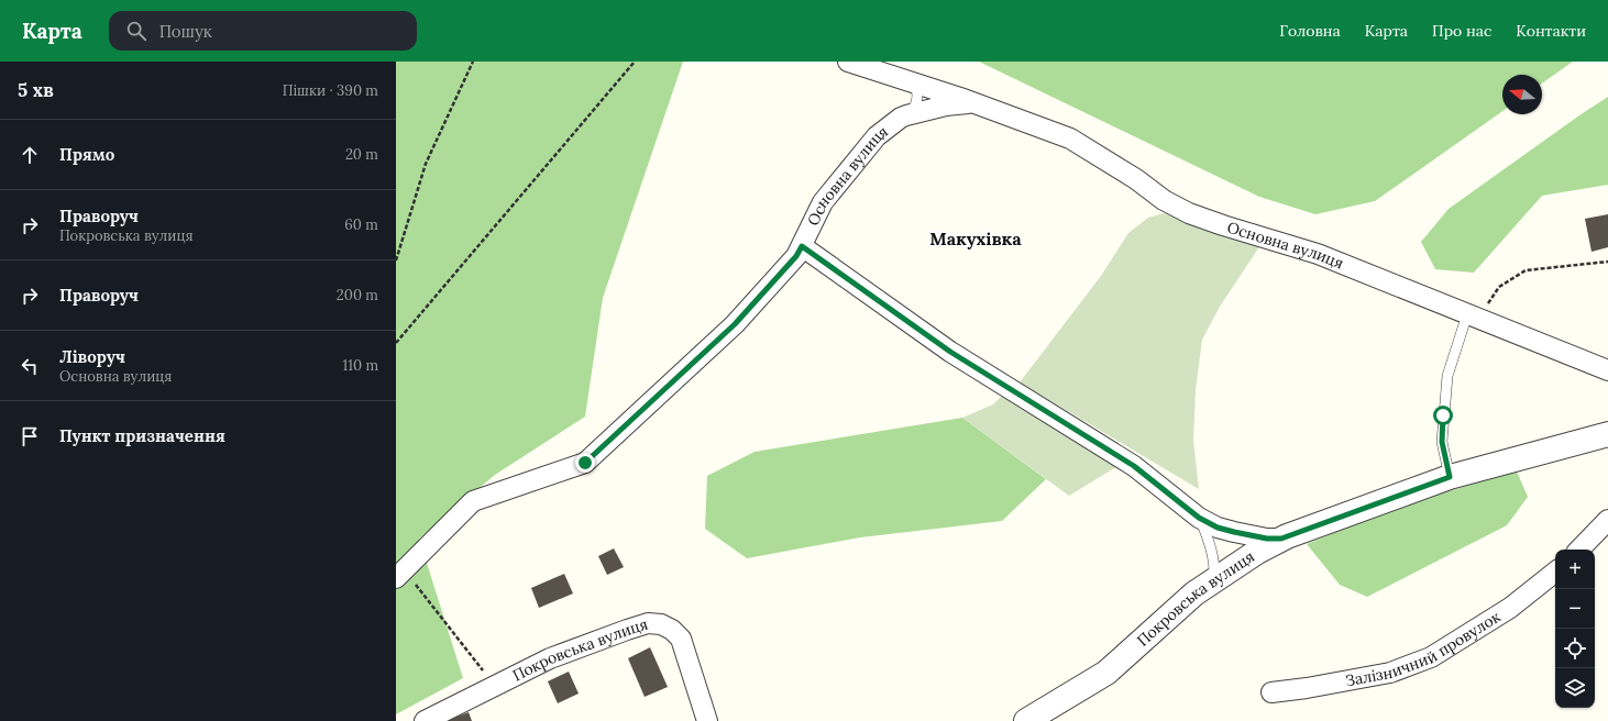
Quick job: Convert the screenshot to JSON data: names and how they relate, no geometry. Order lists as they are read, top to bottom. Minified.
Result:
{"streets":{"street":["Основна вулиця","Покровська вулиця","Залізничний провулок"]},"districts":["Макухівка"],"north":"left","page":{"header":"Карта","search":"Пошук","nav":["Головна","Карта","Про нас","Контакти"],"heading":["5 хв","Пішки · 390 m"],"list":[["Прямо","20 m"],["Праворуч","Покровська вулиця","60 m"],["Праворуч","200 m"],["Ліворуч","Основна вулиця","110 m"],"Пункт призначення"],"map_buttons":["+","−"]}}
